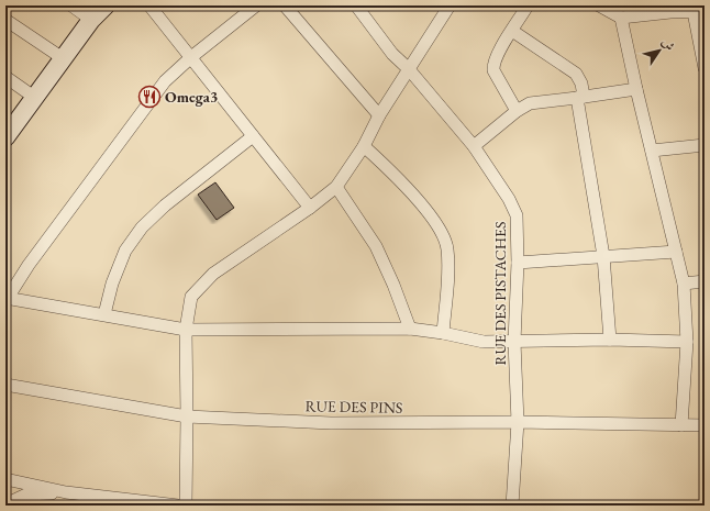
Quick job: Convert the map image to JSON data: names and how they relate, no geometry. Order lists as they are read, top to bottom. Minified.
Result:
{"streets":{"street":["RUE DES PISTACHES","RUE DES PINS"]},"crossings":[["RUE DES PISTACHES","RUE DES PINS"]],"places":{"restaurant":["Omega3"]},"north":"top right"}
